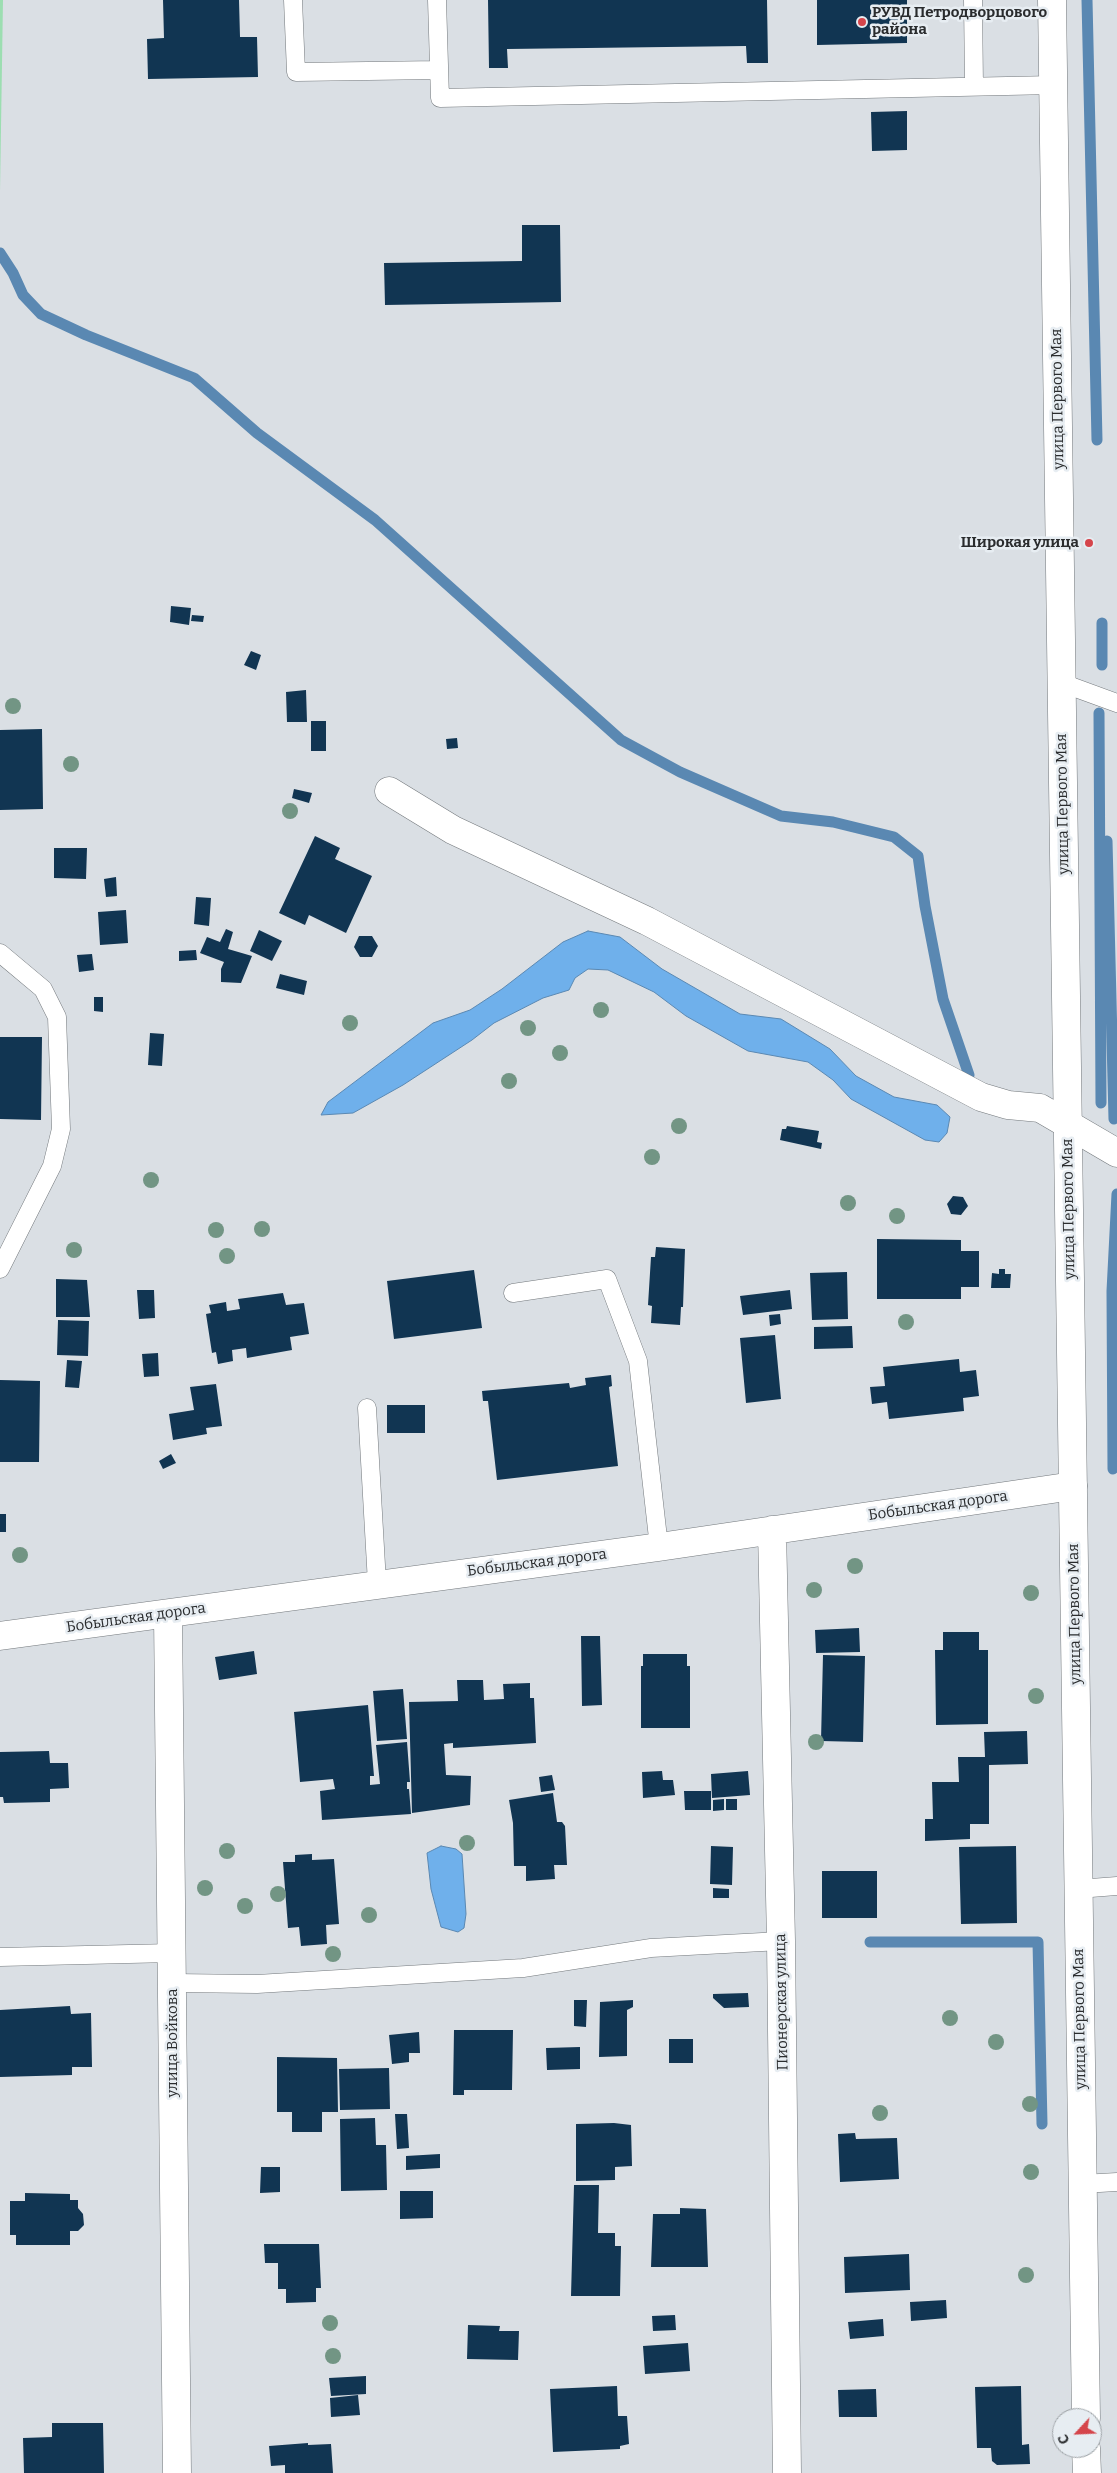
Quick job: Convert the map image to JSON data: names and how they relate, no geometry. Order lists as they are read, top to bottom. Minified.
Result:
{"streets":{"street":["улица Первого Мая","Бобыльская дорога","Пионерская улица","улица Войкова"]},"crossings":[["улица Первого Мая","Бобыльская дорога"],["Бобыльская дорога","Пионерская улица"],["Бобыльская дорога","улица Войкова"]],"places":["РУВД Петродворцового района","Широкая улица"],"north":"bottom left"}
